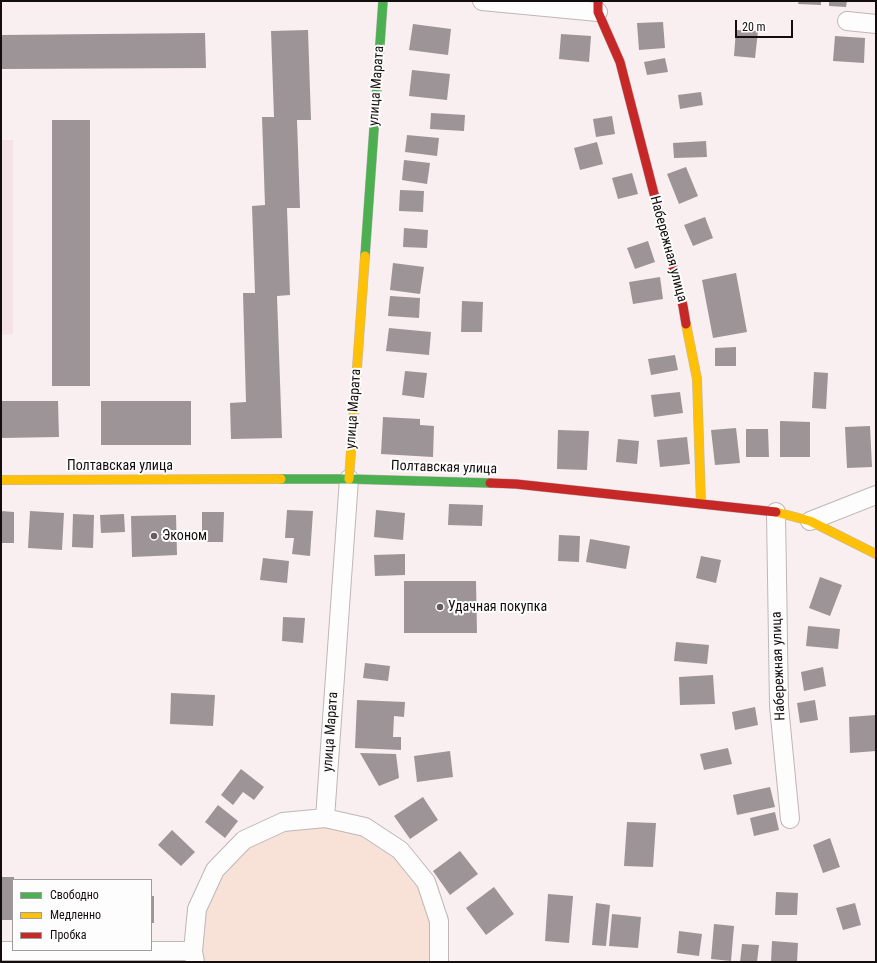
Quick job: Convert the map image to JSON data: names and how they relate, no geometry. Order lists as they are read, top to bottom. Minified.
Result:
{"streets":{"street":["улица Марата","Набережная улица","Полтавская улица"]},"crossings":[["улица Марата","Полтавская улица"],["Набережная улица","Полтавская улица"]],"places":["Эконом","Удачная покупка"],"legend":["Свободно","Медленно","Пробка"],"scale_bar":"20 m"}
